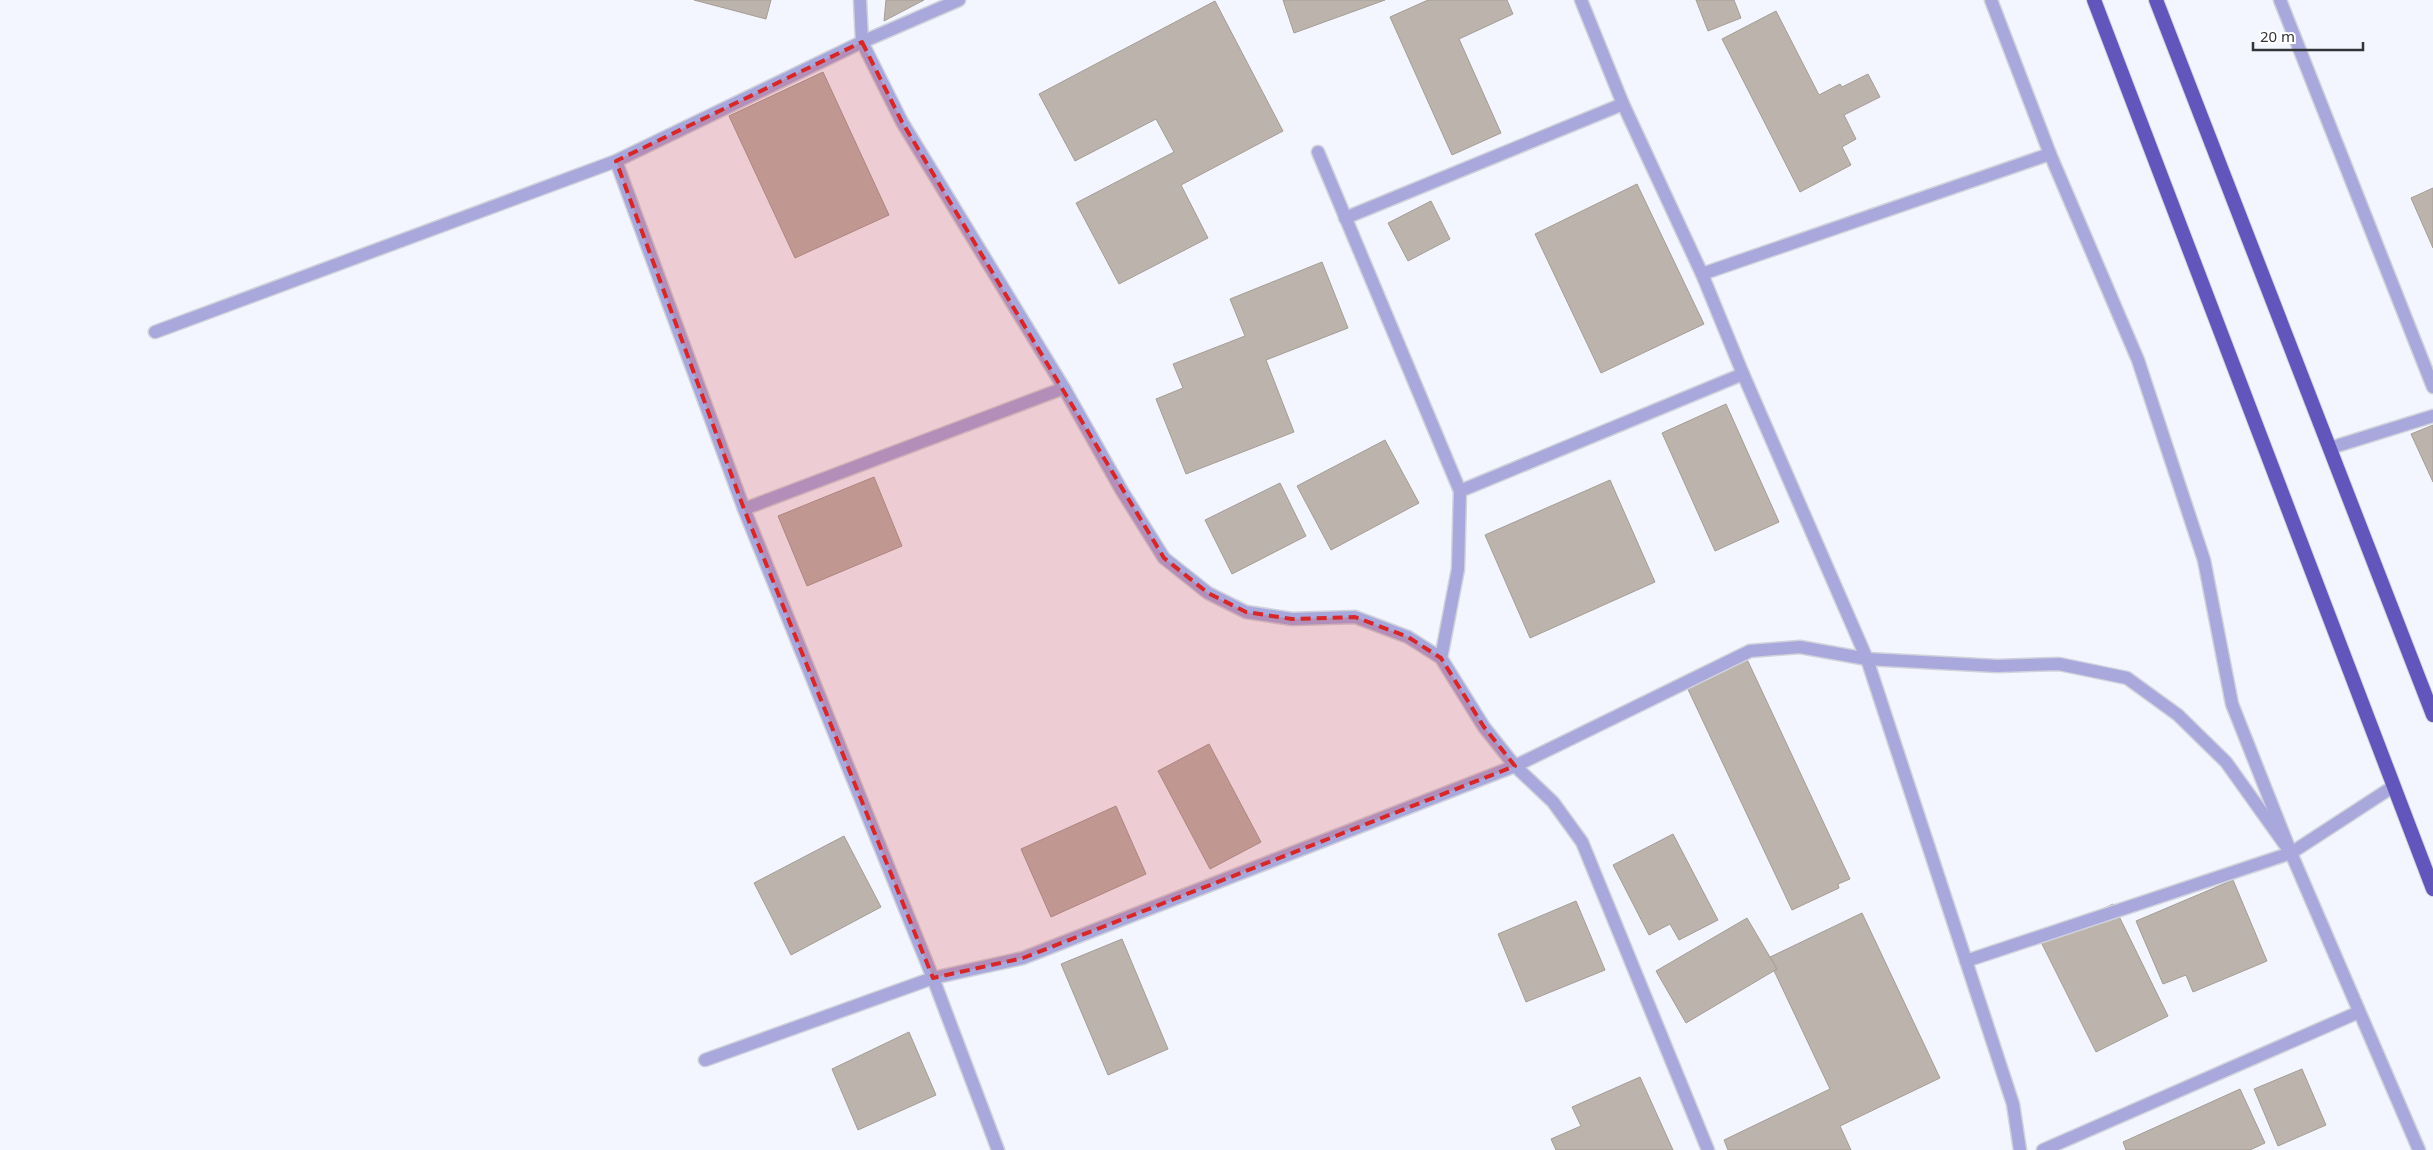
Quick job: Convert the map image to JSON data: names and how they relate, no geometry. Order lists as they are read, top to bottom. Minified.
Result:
{"scale_bar":"20 m"}
